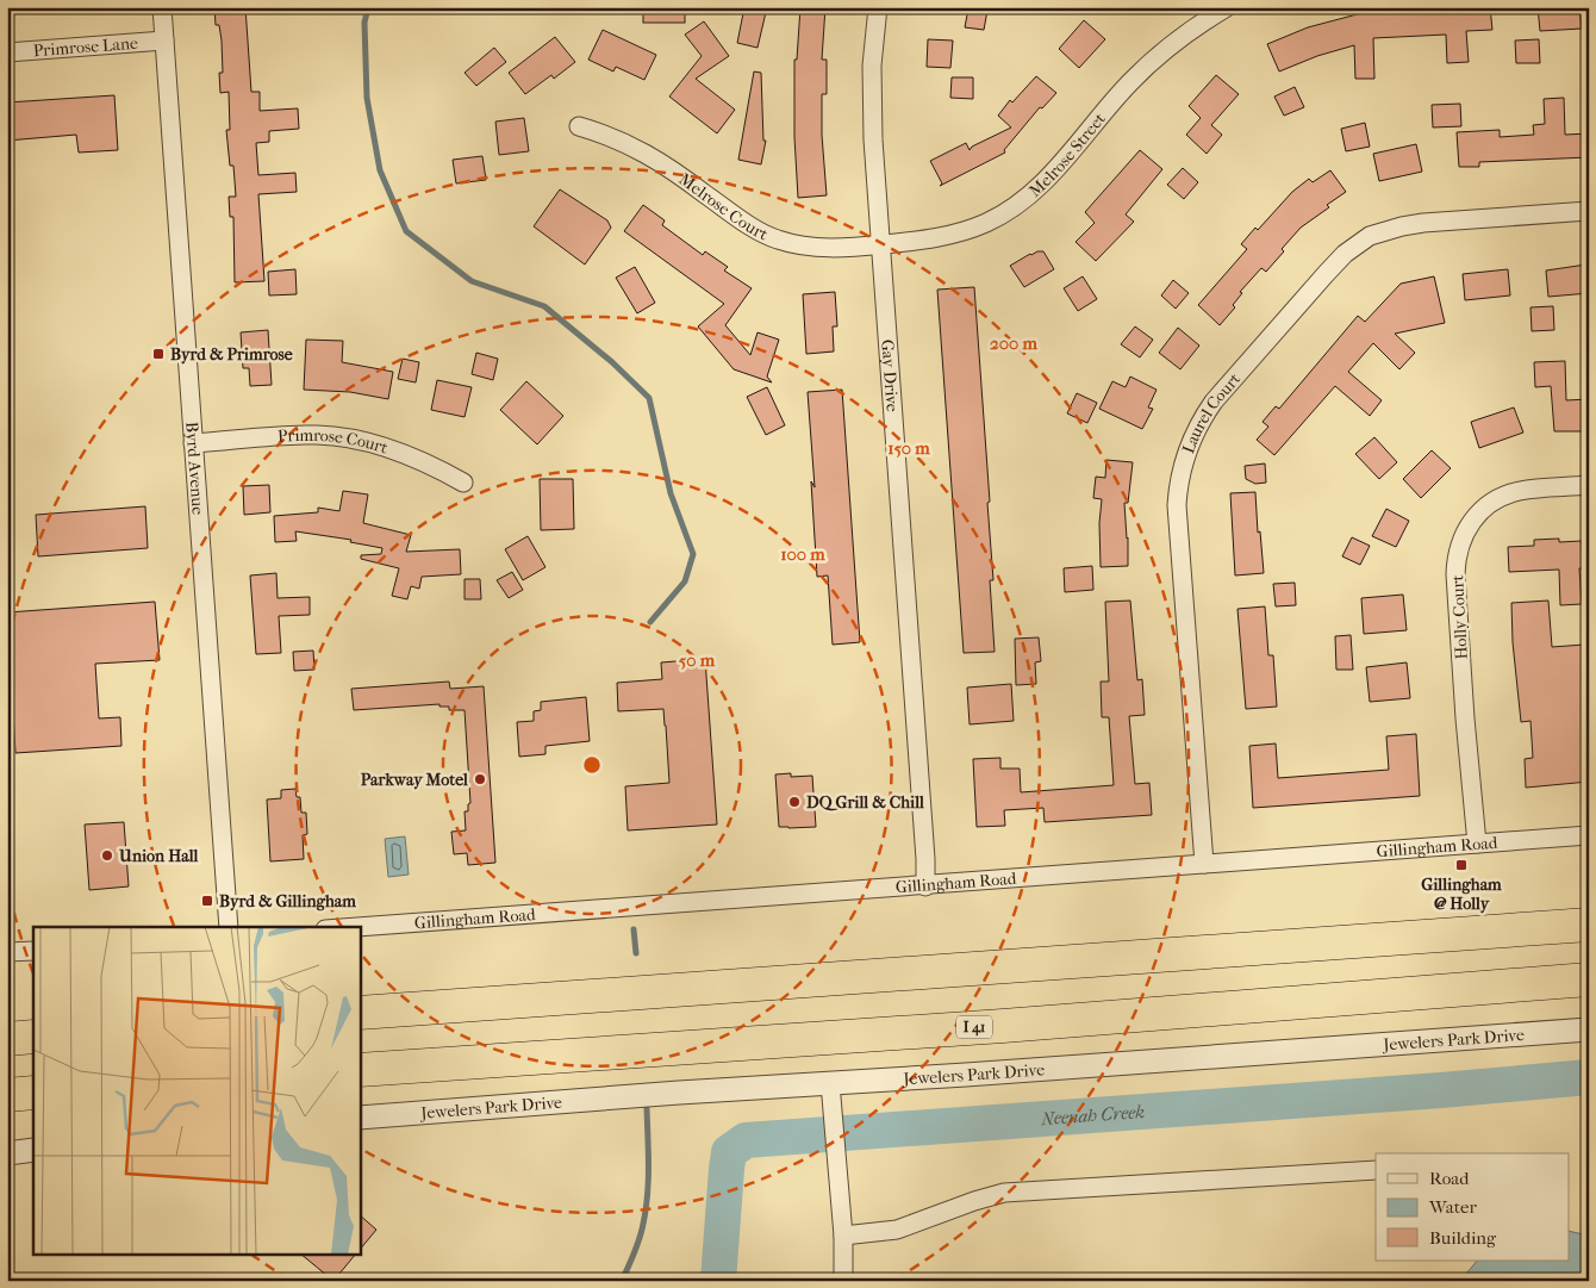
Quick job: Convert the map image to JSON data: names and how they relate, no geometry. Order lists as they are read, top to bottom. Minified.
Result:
{"streets":{"highway":["I 41"],"street":["Primrose Lane","Melrose Street","Melrose Court","Gay Drive","Laurel Court","Primrose Court","Byrd Avenue","Holly Court","Gillingham Road","Jewelers Park Drive"]},"crossings":[["Primrose Lane","Byrd Avenue"],["Melrose Street","Melrose Court"],["Melrose Street","Gay Drive"],["Melrose Court","Gay Drive"],["Gay Drive","Gillingham Road"],["Laurel Court","Gillingham Road"],["Primrose Court","Byrd Avenue"],["Holly Court","Gillingham Road"]],"water":["Neenah Creek"],"places":{"transit":["Byrd & Primrose","Gillingham @ Holly","Byrd & Gillingham"],"other":["Parkway Motel","DQ Grill & Chill","Union Hall"]},"legend":["Road","Water","Building"],"rings":["200 m","150 m","100 m","50 m"]}
